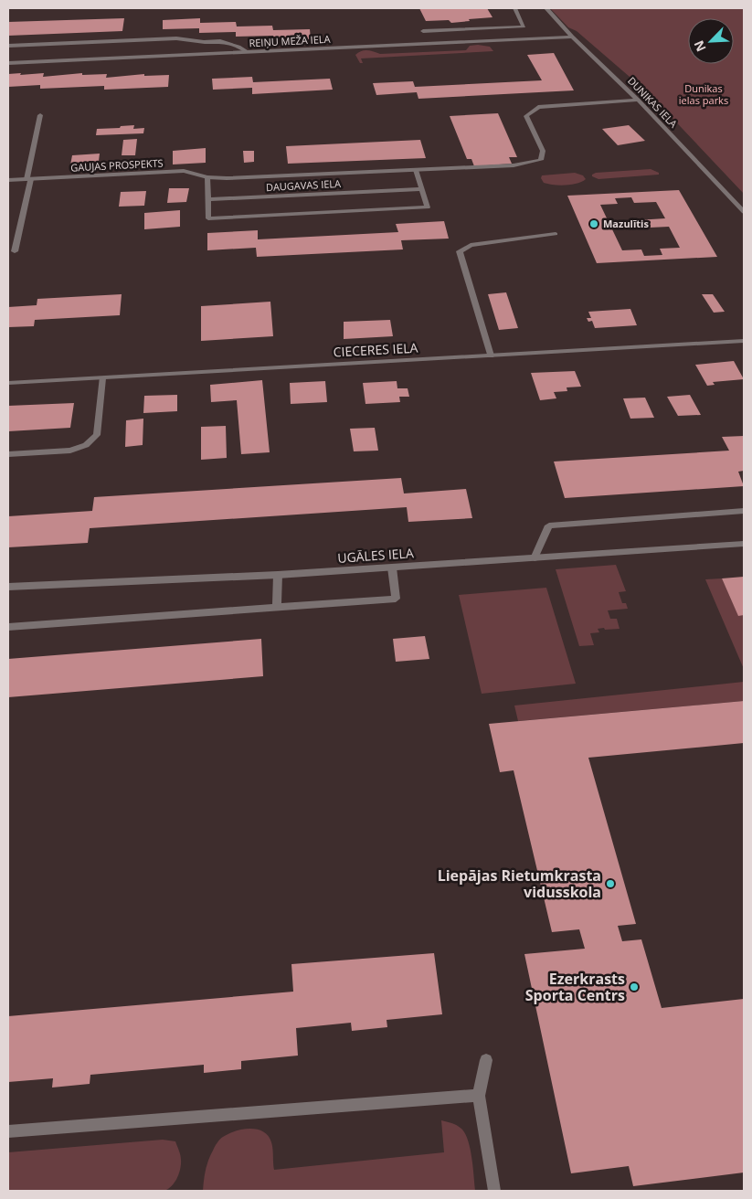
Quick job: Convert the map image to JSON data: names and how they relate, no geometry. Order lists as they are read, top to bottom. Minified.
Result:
{"streets":{"street":["REIŅU MEŽA IELA","DUNIKAS IELA","GAUJAS PROSPEKTS","DAUGAVAS IELA","CIECERES IELA","UGĀLES IELA"]},"crossings":[["REIŅU MEŽA IELA","DUNIKAS IELA"],["DUNIKAS IELA","GAUJAS PROSPEKTS"]],"parks":["Dunikas ielas parks"],"places":["Mazulītis","Liepājas Rietumkrasta vidusskola","Ezerkrasts Sporta Centrs"],"north":"bottom left"}
